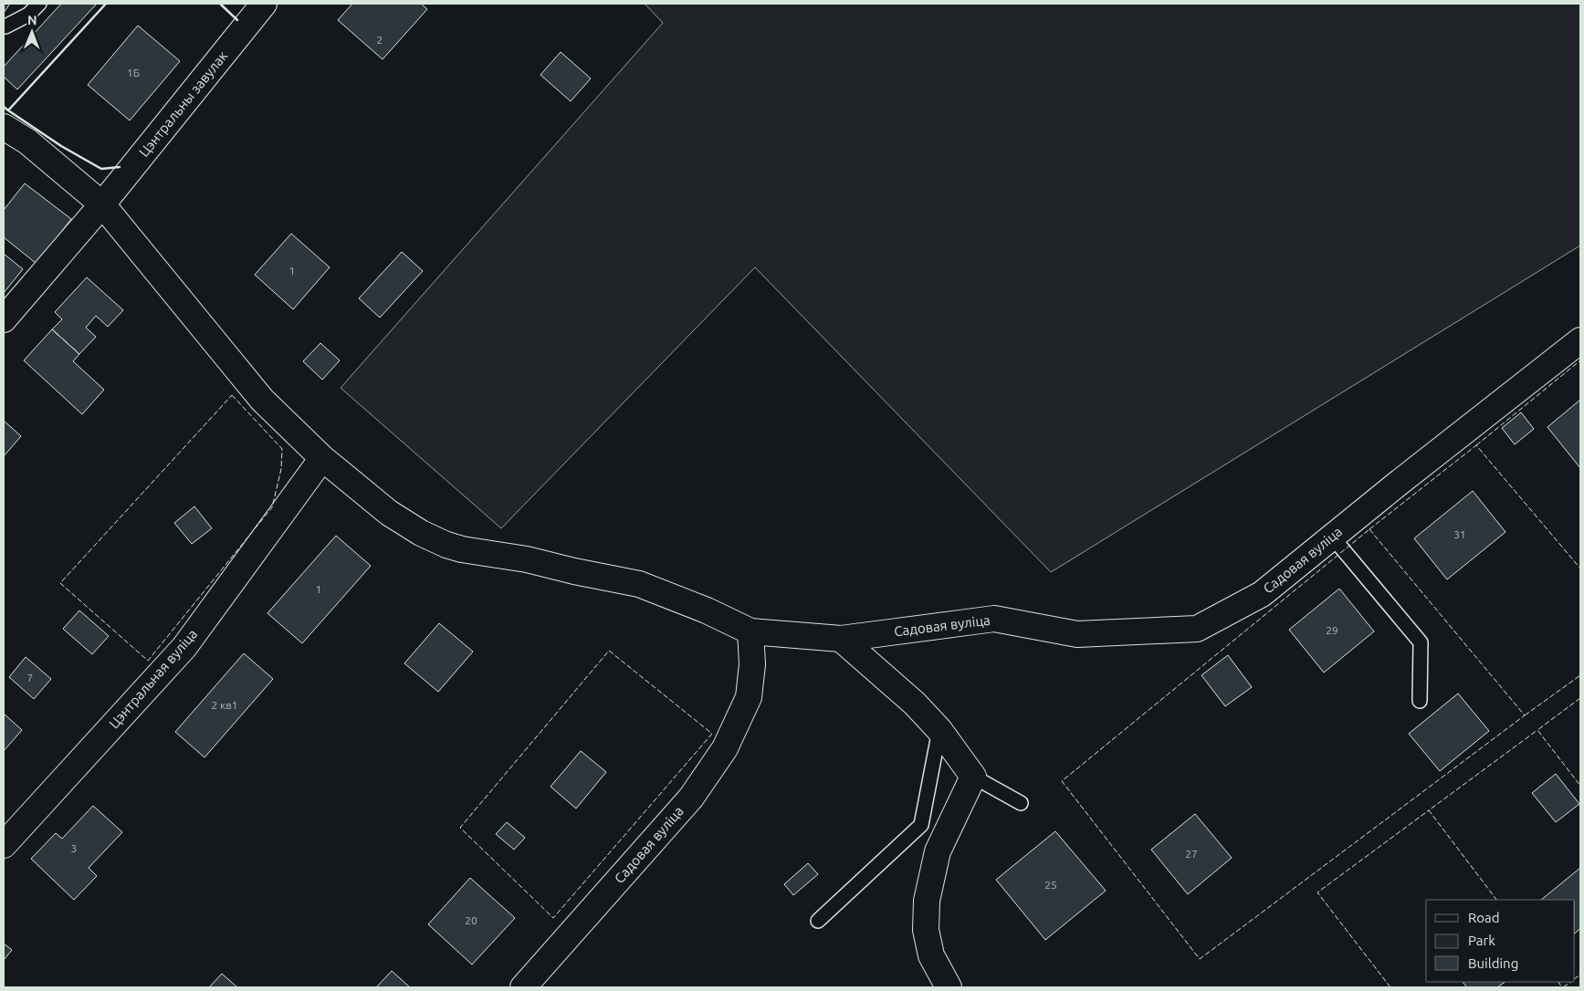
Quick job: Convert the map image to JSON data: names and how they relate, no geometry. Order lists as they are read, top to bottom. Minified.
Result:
{"streets":{"street":["Цэнтральны завулак","Садовая вуліца","Цэнтральная вуліца"]},"house_numbers":["2","1Б","1","31","1","29","7","2 кв1","3","27","25","20"],"legend":["Road","Park","Building"],"north":"top"}
